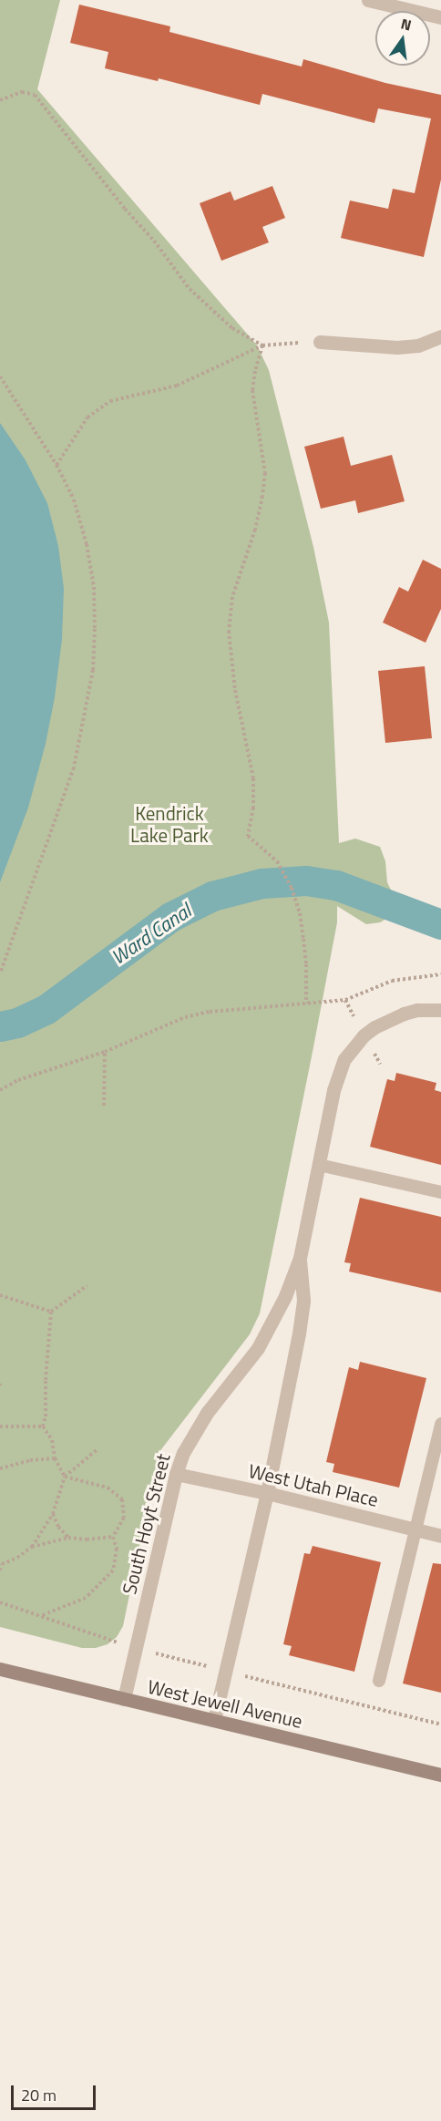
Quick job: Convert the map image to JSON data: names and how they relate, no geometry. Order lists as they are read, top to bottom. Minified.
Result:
{"streets":{"main road":["West Jewell Avenue"],"street":["West Utah Place","South Hoyt Street"]},"crossings":[["West Utah Place","South Hoyt Street"],["South Hoyt Street","West Jewell Avenue"]],"water":["Ward Canal"],"parks":["Kendrick Lake Park"],"scale_bar":"20 m","north":"top"}
